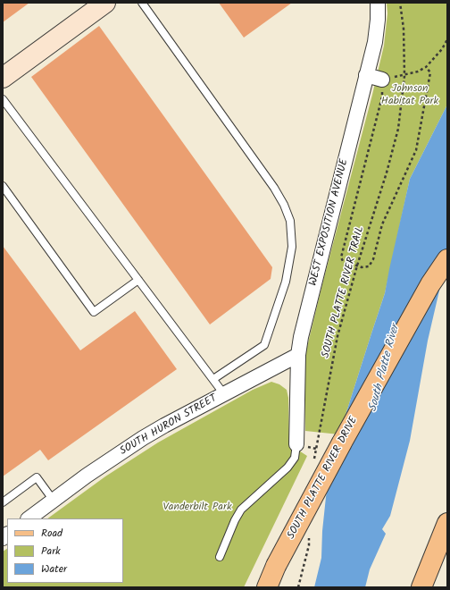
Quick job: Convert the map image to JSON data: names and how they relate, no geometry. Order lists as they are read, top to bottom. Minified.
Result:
{"streets":{"main road":["SOUTH PLATTE RIVER DRIVE"],"street":["WEST EXPOSITION AVENUE","SOUTH HURON STREET"],"path":["SOUTH PLATTE RIVER TRAIL"]},"crossings":[["WEST EXPOSITION AVENUE","SOUTH HURON STREET"]],"water":["South Platte River"],"parks":["Johnson Habitat Park","Vanderbilt Park"],"legend":["Road","Park","Water"]}
